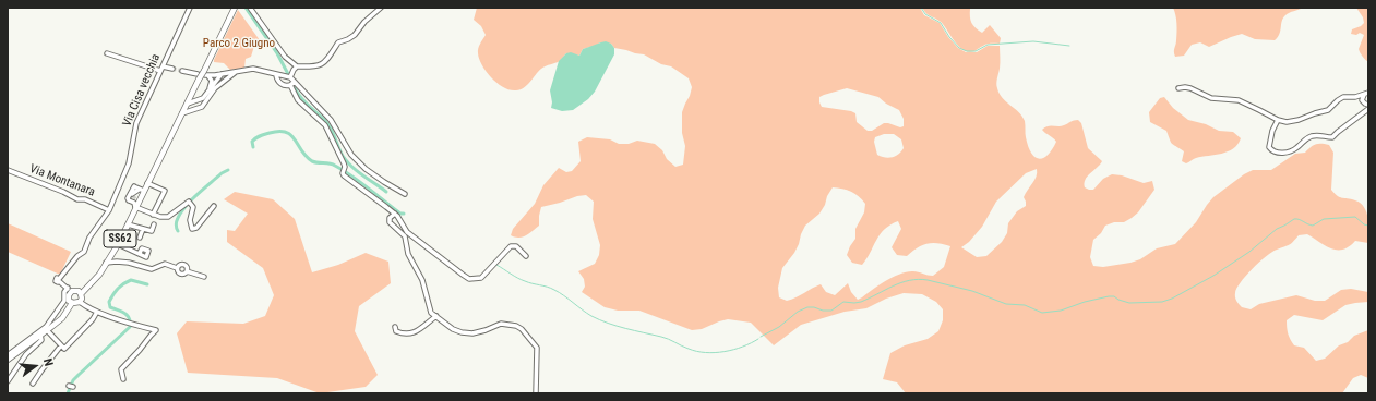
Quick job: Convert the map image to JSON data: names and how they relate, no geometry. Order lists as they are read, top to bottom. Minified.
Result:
{"streets":{"main road":["SS62"],"street":["Via Cisa vecchia","Via Montanara"]},"crossings":[["Via Cisa vecchia","Via Montanara"],["Via Cisa vecchia","SS62"]],"parks":["Parco 2 Giugno"],"north":"right"}
